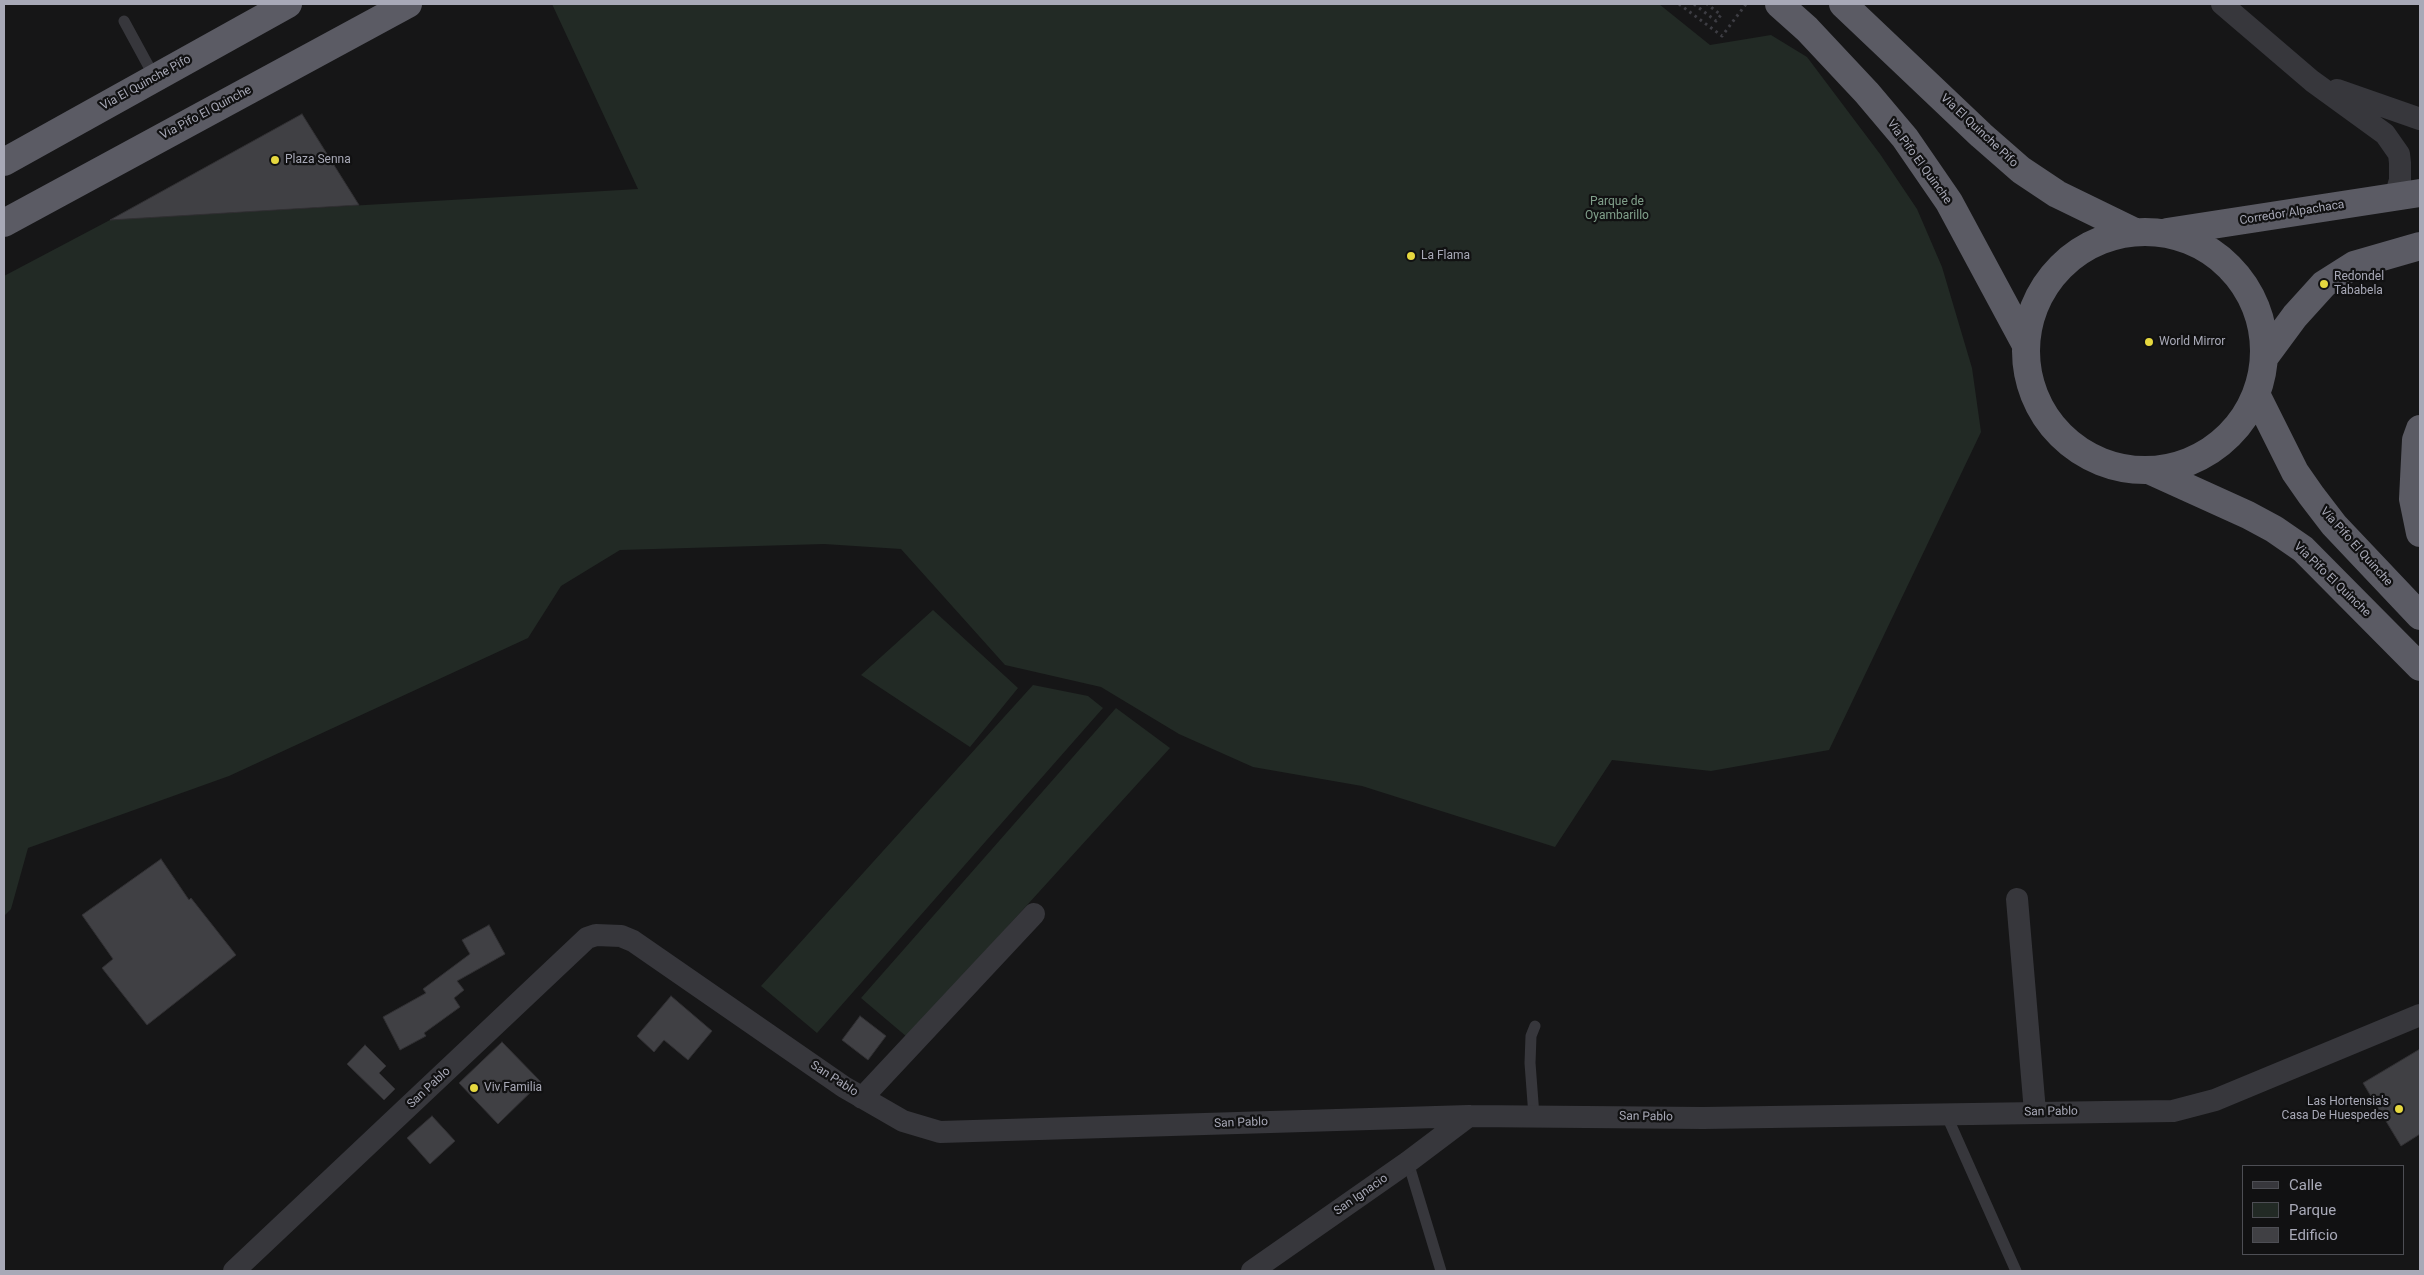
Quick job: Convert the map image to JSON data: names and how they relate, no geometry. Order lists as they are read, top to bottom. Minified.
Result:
{"streets":{"highway":["Via El Quinche Pifo","Via Pifo El Quinche","Corredor Alpachaca","Vía Pifo El Quinche"],"street":["San Pablo","San Ignacio"]},"crossings":[["San Pablo","San Ignacio"]],"parks":["Parque de Oyambarillo"],"places":["Plaza Senna","La Flama","Redondel Tababela","World Mirror","Viv Familia","Las Hortensia's Casa De Huespedes"],"legend":["Calle","Parque","Edificio"]}
